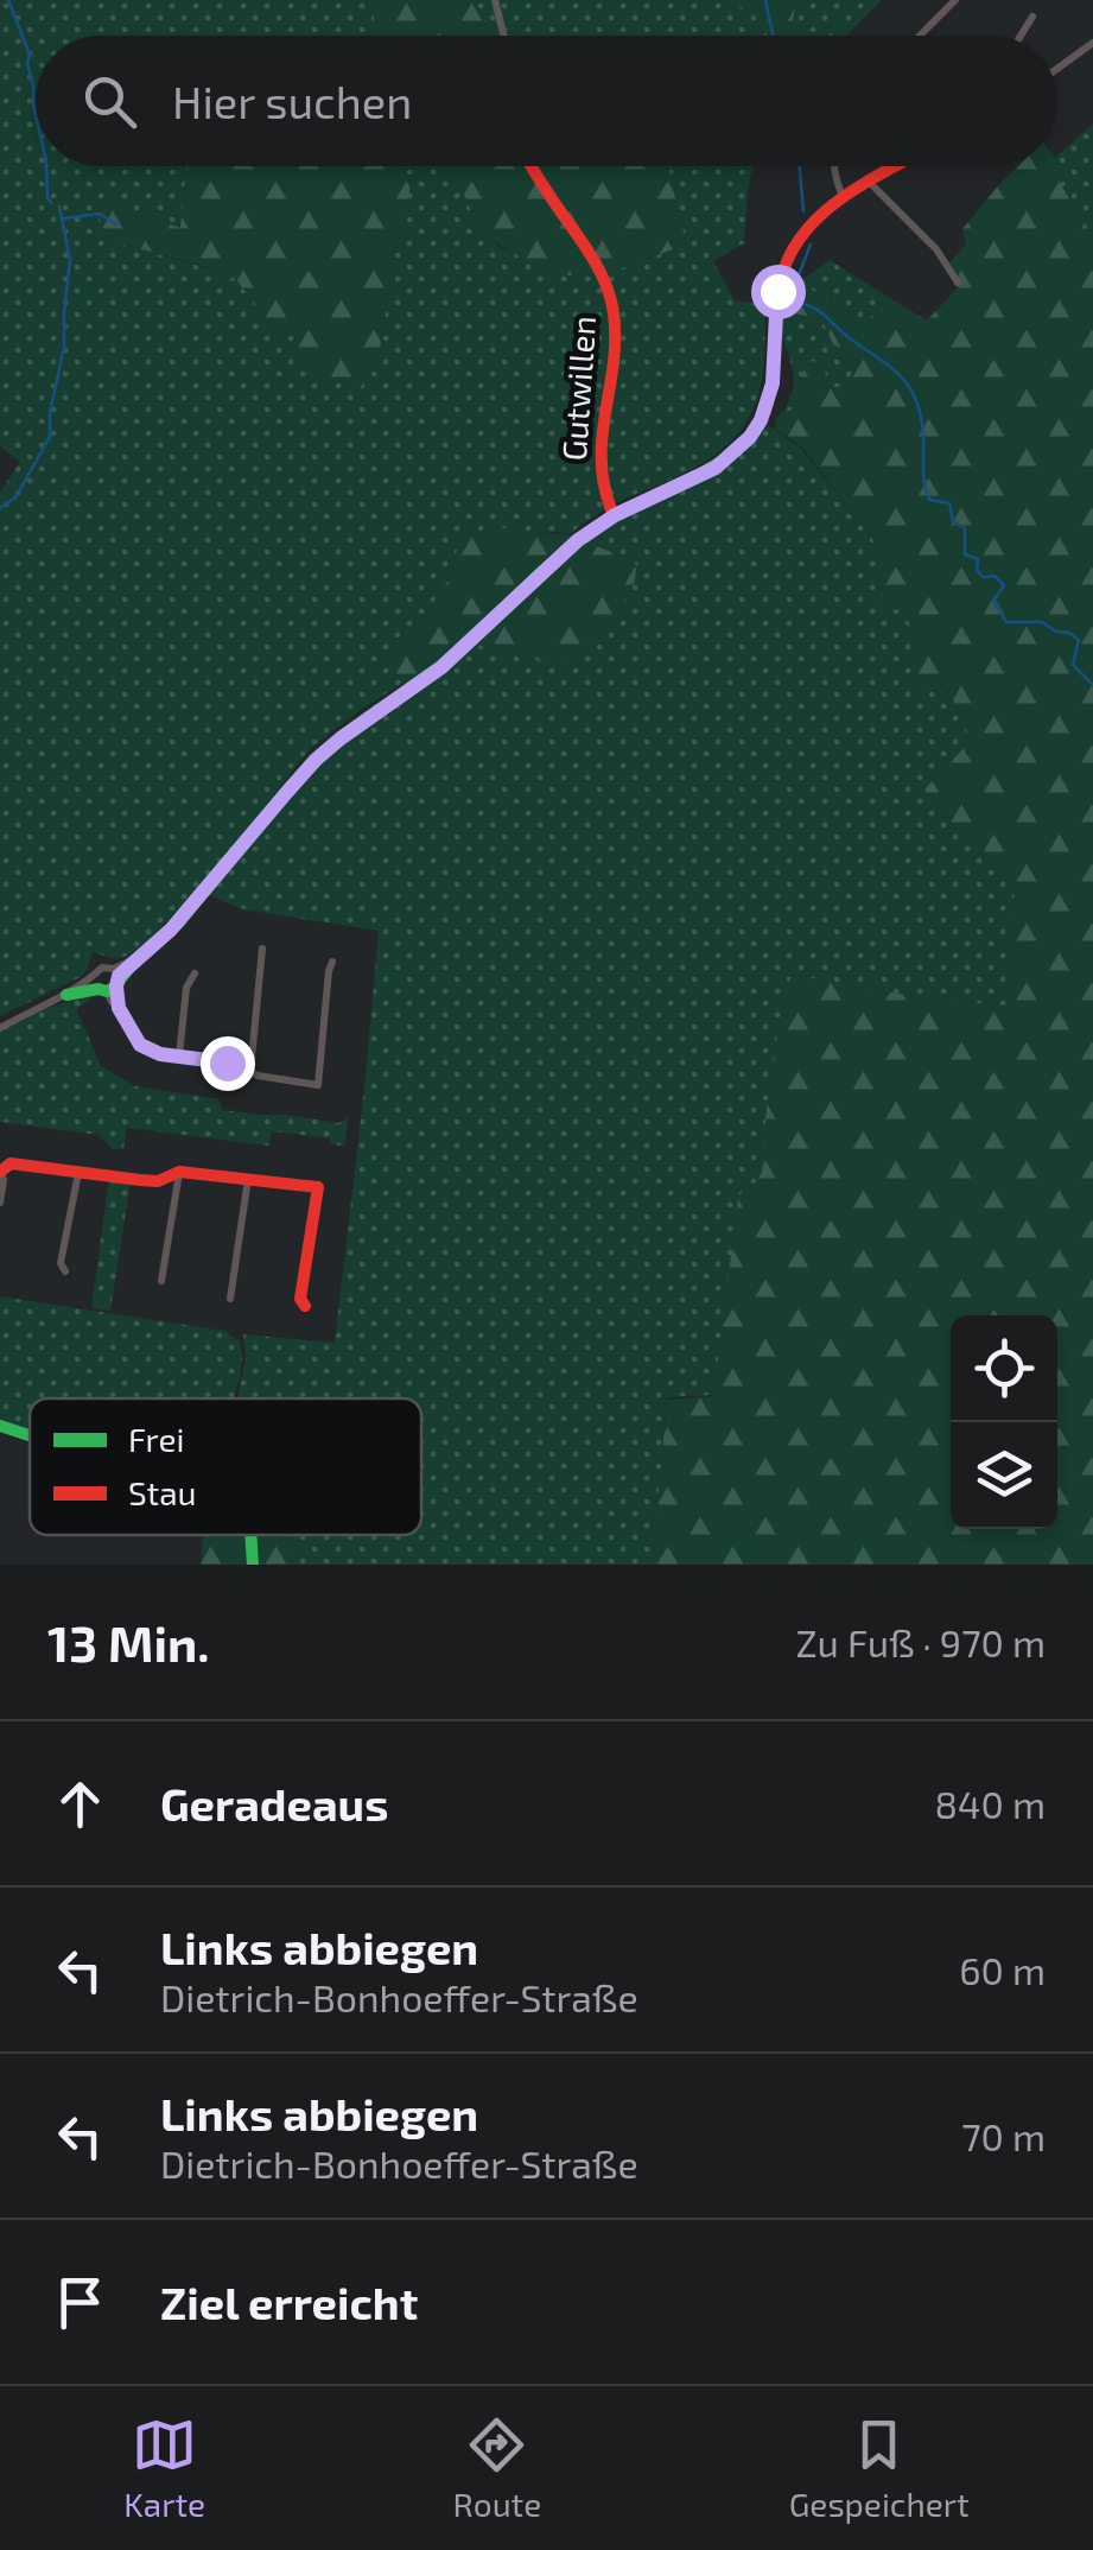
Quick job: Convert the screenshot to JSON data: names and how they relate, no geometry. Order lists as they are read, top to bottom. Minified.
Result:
{"streets":{"street":["Gutwillen"]},"legend":["Frei","Stau"],"page":{"search":"Hier suchen","heading":["13 Min.","Zu Fuß · 970 m"],"list":[["Geradeaus","840 m"],["Links abbiegen","Dietrich-Bonhoeffer-Straße","60 m"],["Links abbiegen","Dietrich-Bonhoeffer-Straße","70 m"],"Ziel erreicht"],"nav":["Karte","Route","Gespeichert"]}}
